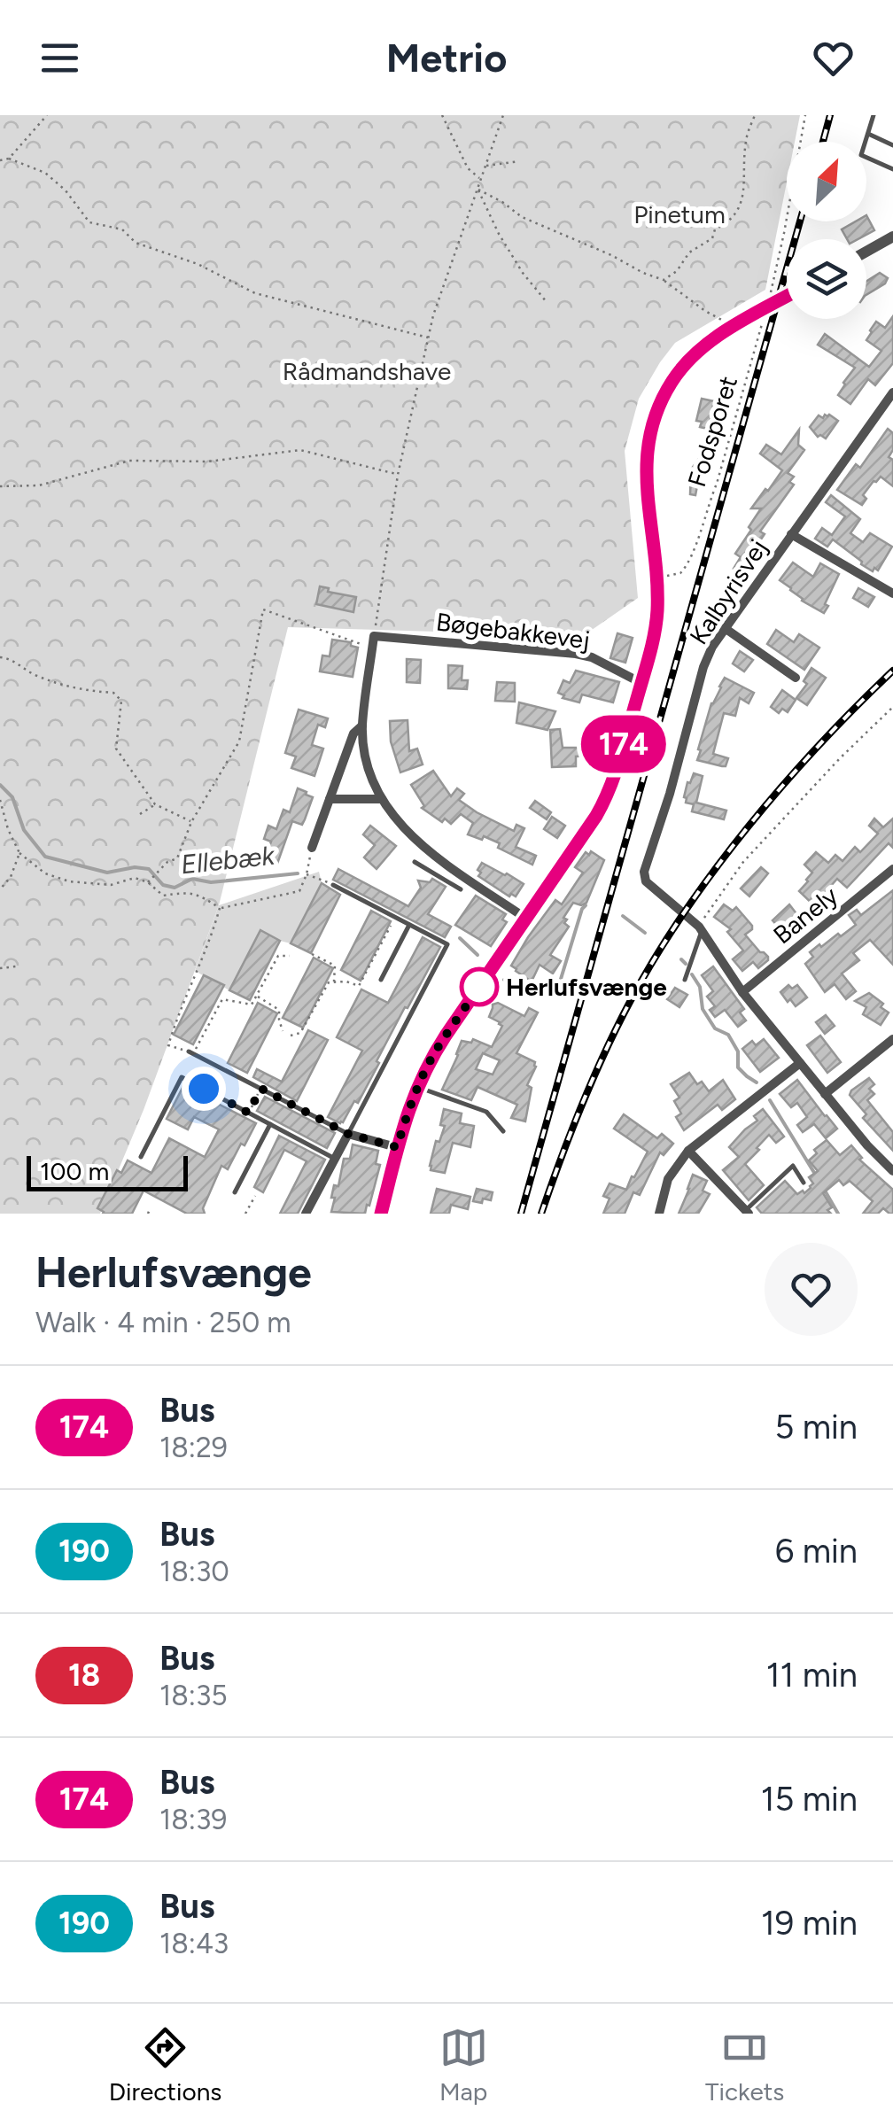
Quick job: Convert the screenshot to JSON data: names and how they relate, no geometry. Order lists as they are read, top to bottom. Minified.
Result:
{"streets":{"street":["Kalbyrisvej","Bøgebakkevej","Banely"],"path":["Fodsporet"]},"crossings":[["Kalbyrisvej","Banely"]],"water":["Ellebæk"],"parks":["Pinetum","Rådmandshave"],"places":["Herlufsvænge"],"lines":["bus line 174"],"scale_bar":"100 m","north":"top right","page":{"header":"Metrio","on_map":"174","scale":"100 m","heading":["Herlufsvænge","Walk · 4 min · 250 m"],"list":[{"mark":"174","name":"Bus","note":"18:29","value":"5 min"},{"mark":"190","name":"Bus","note":"18:30","value":"6 min"},{"mark":"18","name":"Bus","note":"18:35","value":"11 min"},{"mark":"174","name":"Bus","note":"18:39","value":"15 min"},{"mark":"190","name":"Bus","note":"18:43","value":"19 min"}],"tabs":["Directions","Map","Tickets"]}}
